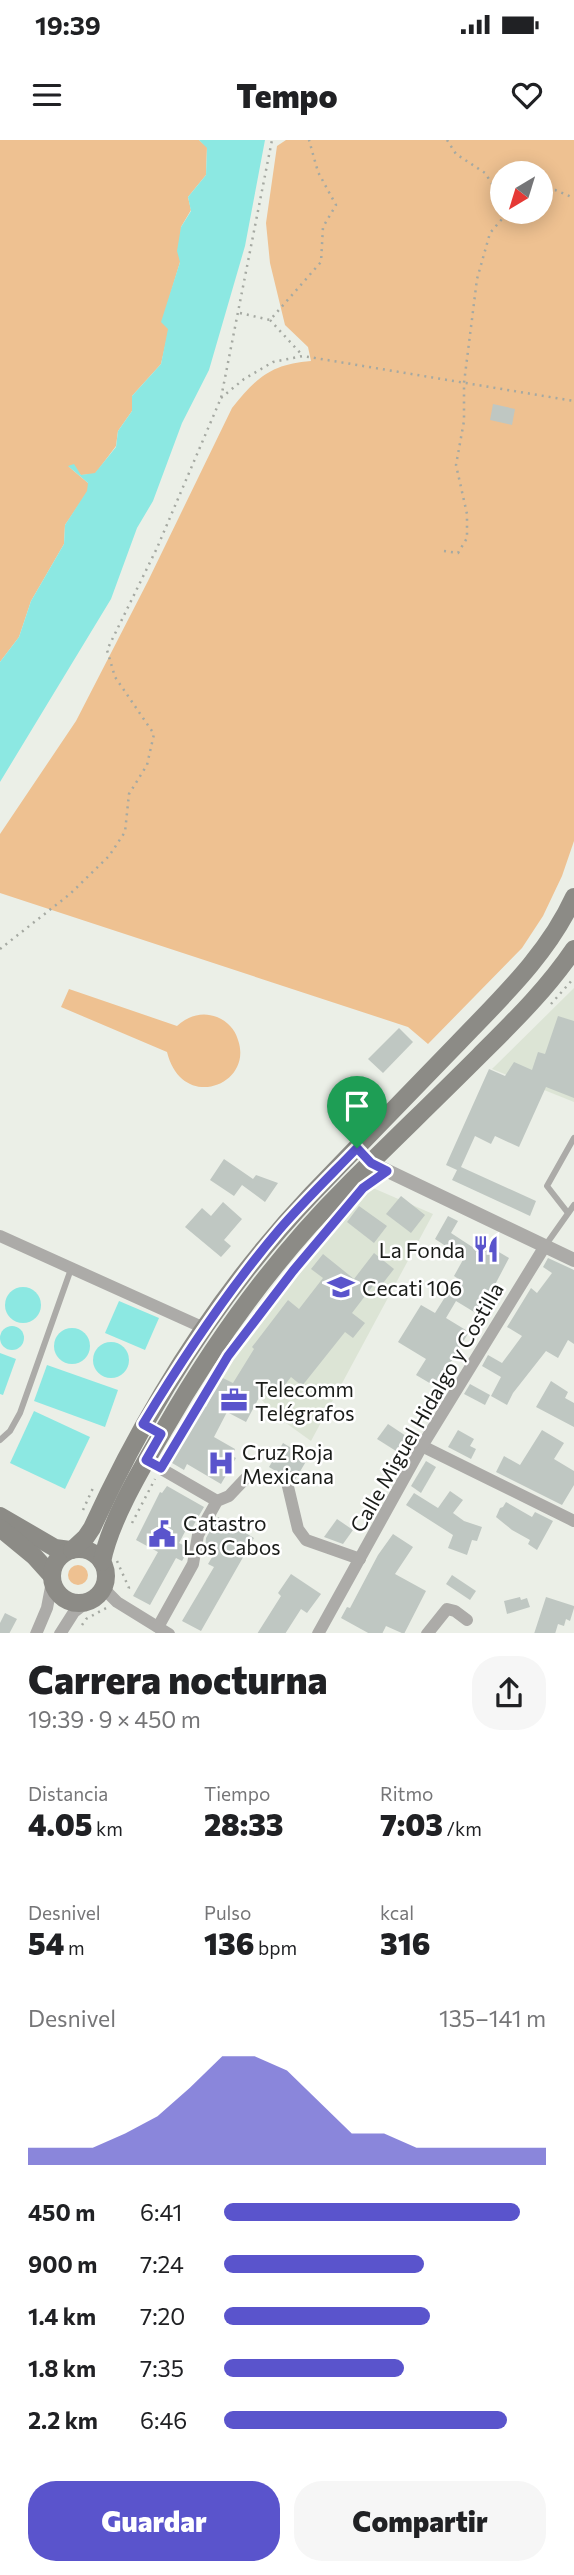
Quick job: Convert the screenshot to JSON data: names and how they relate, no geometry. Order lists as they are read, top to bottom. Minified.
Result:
{"streets":{"street":["Calle Miguel Hidalgo y Costilla"]},"places":{"restaurant":["La Fonda"],"school or university":["Cecati 106"],"office":["Telecomm Telégrafos"],"hospital":["Cruz Roja Mexicana"],"public building":["Catastro Los Cabos"]},"north":"bottom left","page":{"status":"19:39","header":"Tempo","heading":["Carrera nocturna","19:39 · 9 × 450 m"],"stats":[["Distancia","4.05 km"],["Tiempo","28:33"],["Ritmo","7:03 /km"],["Desnivel","54 m"],["Pulso","136 bpm"],["kcal","316"]],"chart":["Desnivel","135–141 m"],"list":[{"name":"450 m","note":"6:41"},{"name":"900 m","note":"7:24"},{"name":"1.4 km","note":"7:20"},{"name":"1.8 km","note":"7:35"},{"name":"2.2 km","note":"6:46"}],"buttons":["Guardar","Compartir"]}}
